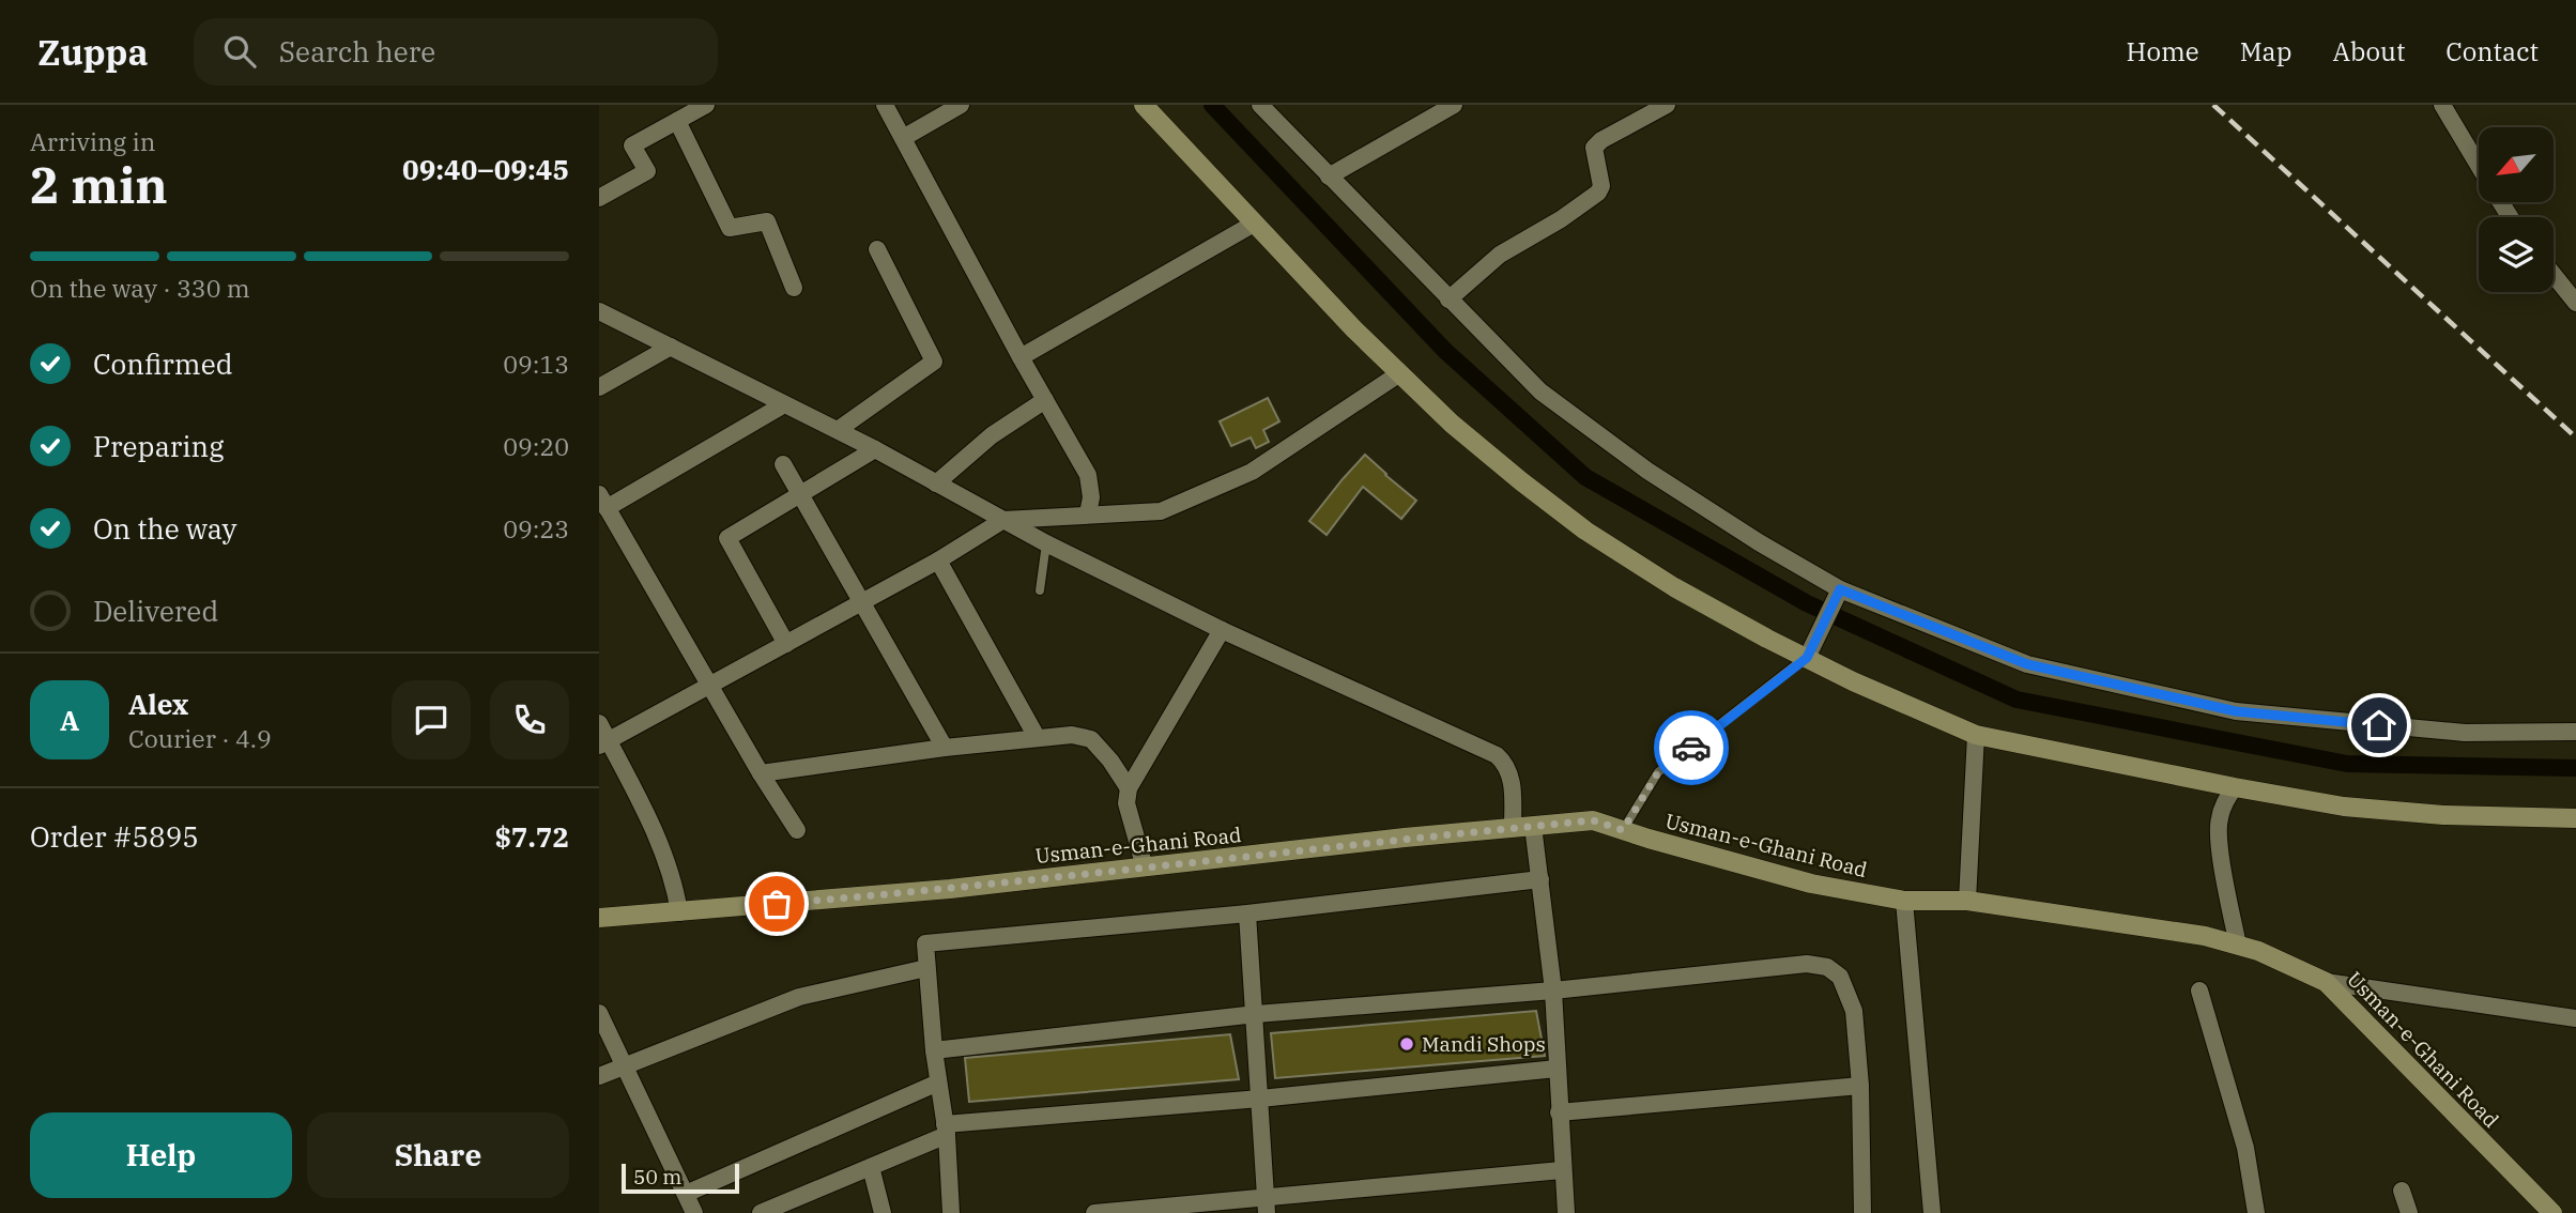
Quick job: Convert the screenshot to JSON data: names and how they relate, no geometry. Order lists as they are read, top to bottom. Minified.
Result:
{"streets":{"main road":["Usman-e-Ghani Road"]},"places":["Mandi Shops"],"scale_bar":"50 m","north":"bottom left","page":{"header":"Zuppa","search":"Search here","nav":["Home","Map","About","Contact"],"heading":["2 min","Arriving in","09:40–09:45"],"panel":["Alex","Courier · 4.9","Order #5895","$7.72"],"bar":"On the way · 330 m","list":[["Confirmed","09:13"],["Preparing","09:20"],["On the way","09:23"],"Delivered"],"round":"A","buttons":["Help","Share"],"scale":"50 m"}}
